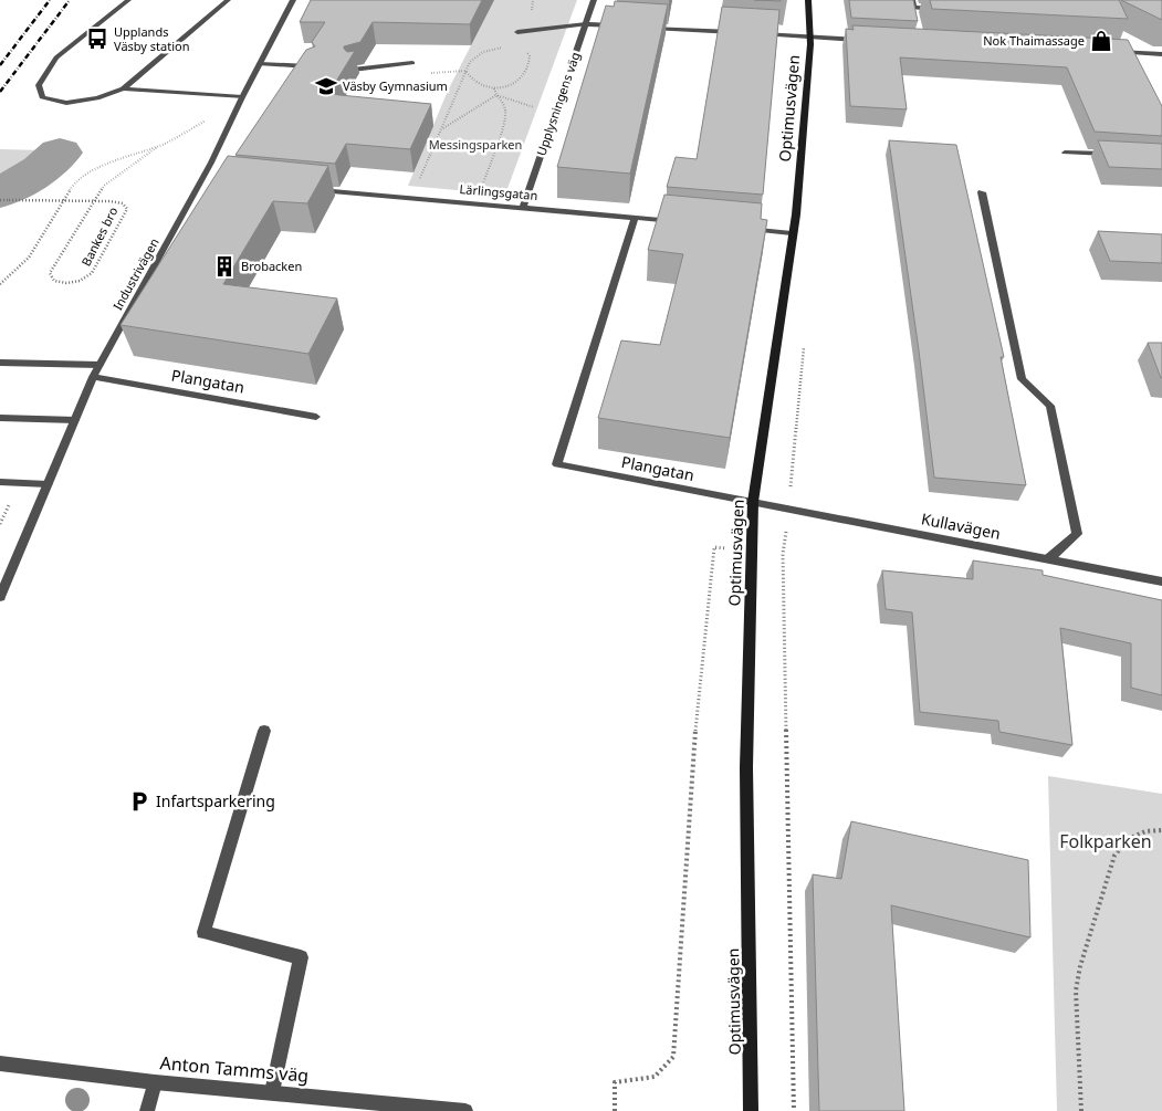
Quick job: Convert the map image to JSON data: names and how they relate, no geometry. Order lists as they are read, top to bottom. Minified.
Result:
{"streets":{"street":["Upplysningens väg","Optimusvägen","Lärlingsgatan","Industrivägen","Plangatan","Kullavägen","Anton Tamms väg"],"path":["Bankes bro"]},"crossings":[["Upplysningens väg","Lärlingsgatan"],["Optimusvägen","Plangatan"],["Optimusvägen","Kullavägen"],["Lärlingsgatan","Plangatan"],["Industrivägen","Plangatan"],["Plangatan","Kullavägen"]],"parks":["Messingsparken","Folkparken"],"places":{"bus stop":["Upplands Väsby station"],"shop":["Nok Thaimassage"],"school or university":["Väsby Gymnasium"],"building":["Brobacken"],"parking":["Infartsparkering"]}}
